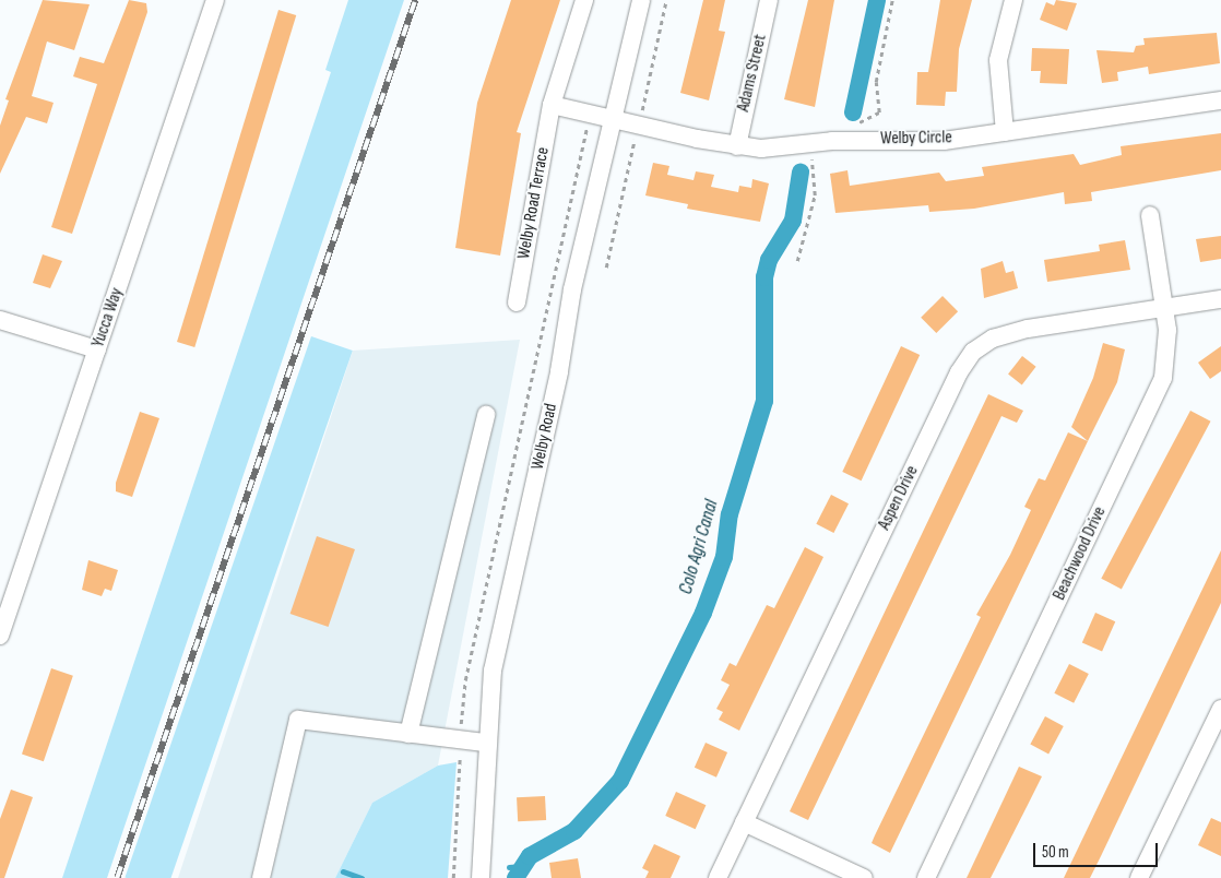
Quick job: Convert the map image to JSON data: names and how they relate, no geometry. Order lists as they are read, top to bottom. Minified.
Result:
{"streets":{"street":["Adams Street","Welby Circle","Welby Road Terrace","Yucca Way","Welby Road","Aspen Drive","Beachwood Drive"]},"crossings":[["Adams Street","Welby Circle"],["Welby Circle","Welby Road"],["Aspen Drive","Beachwood Drive"]],"water":["Colo Agri Canal"],"scale_bar":"50 m"}
